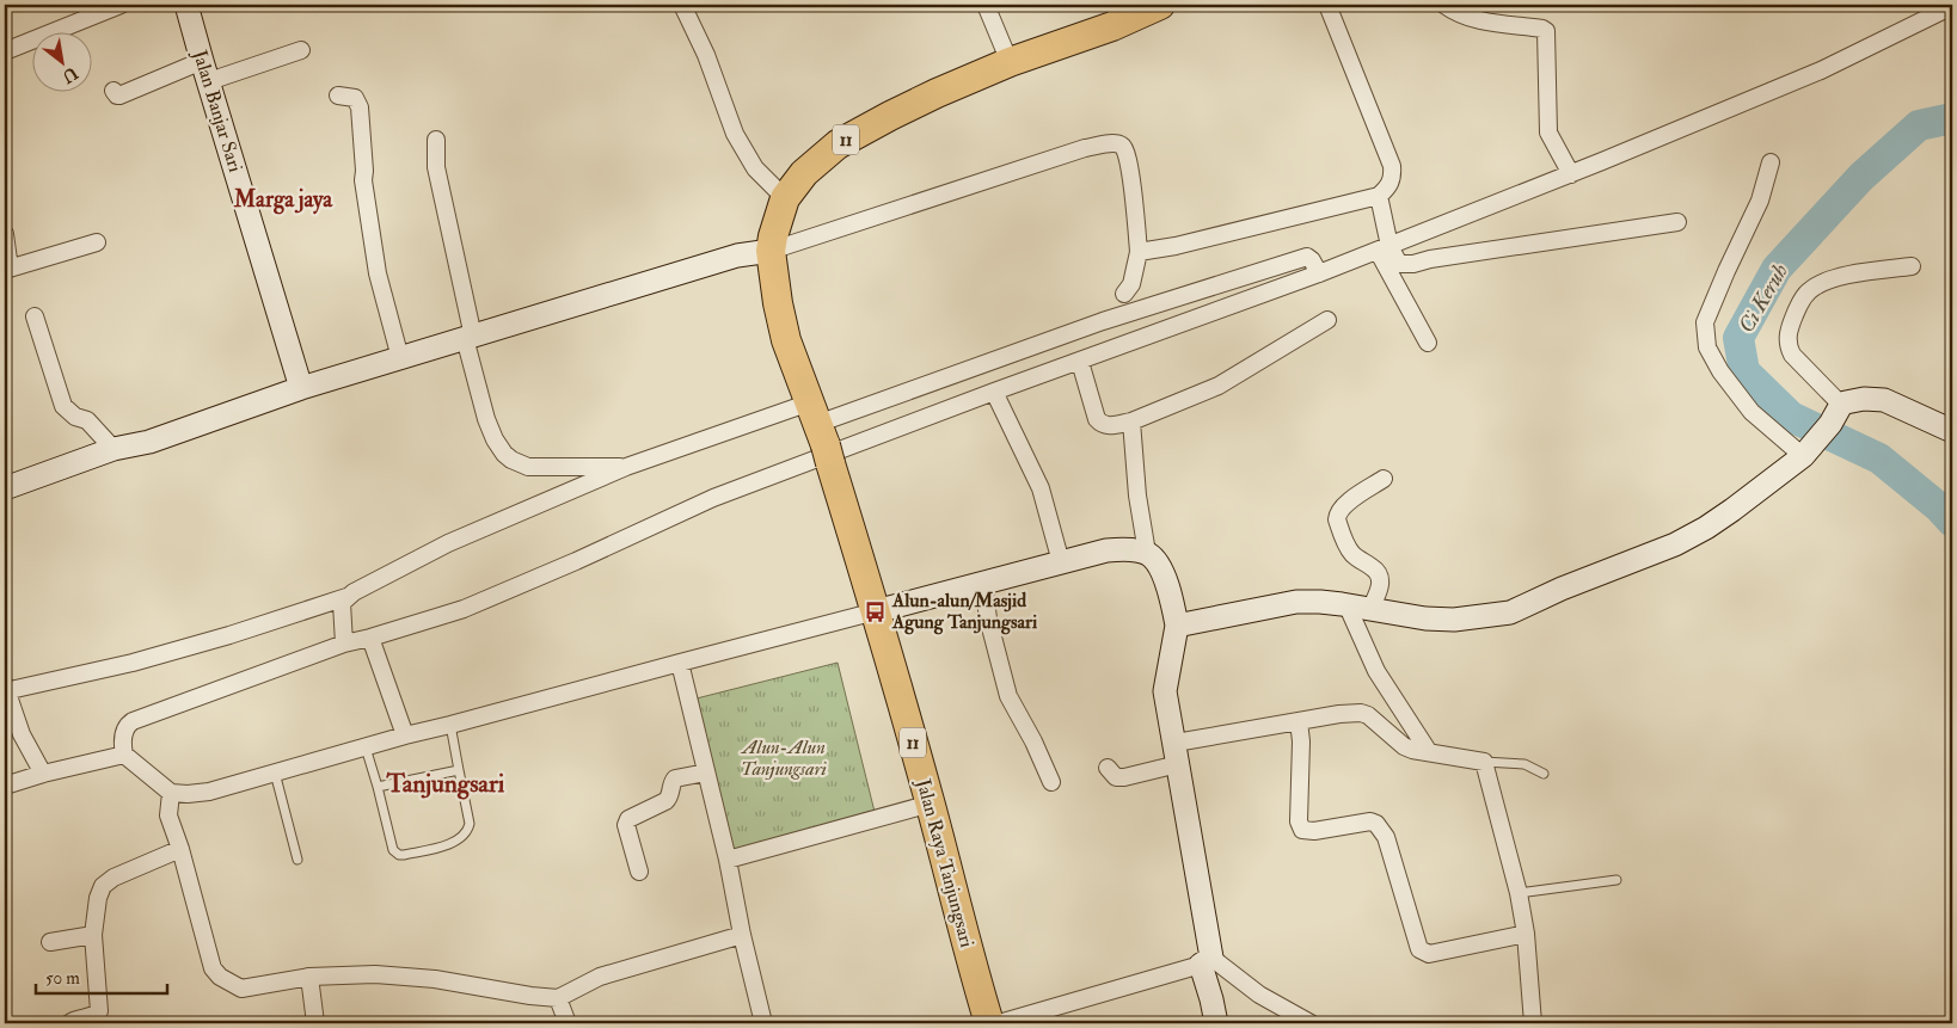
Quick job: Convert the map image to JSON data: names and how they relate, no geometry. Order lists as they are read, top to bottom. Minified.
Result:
{"streets":{"highway":["11","Jalan Raya Tanjungsari"],"street":["Jalan Banjar Sari"]},"crossings":[["11","Jalan Raya Tanjungsari"]],"districts":["Marga jaya","Tanjungsari"],"water":["Ci Keruh"],"parks":["Alun-Alun Tanjungsari"],"places":{"bus stop":["Alun-alun/Masjid Agung Tanjungsari"]},"scale_bar":"50 m","north":"bottom right"}
